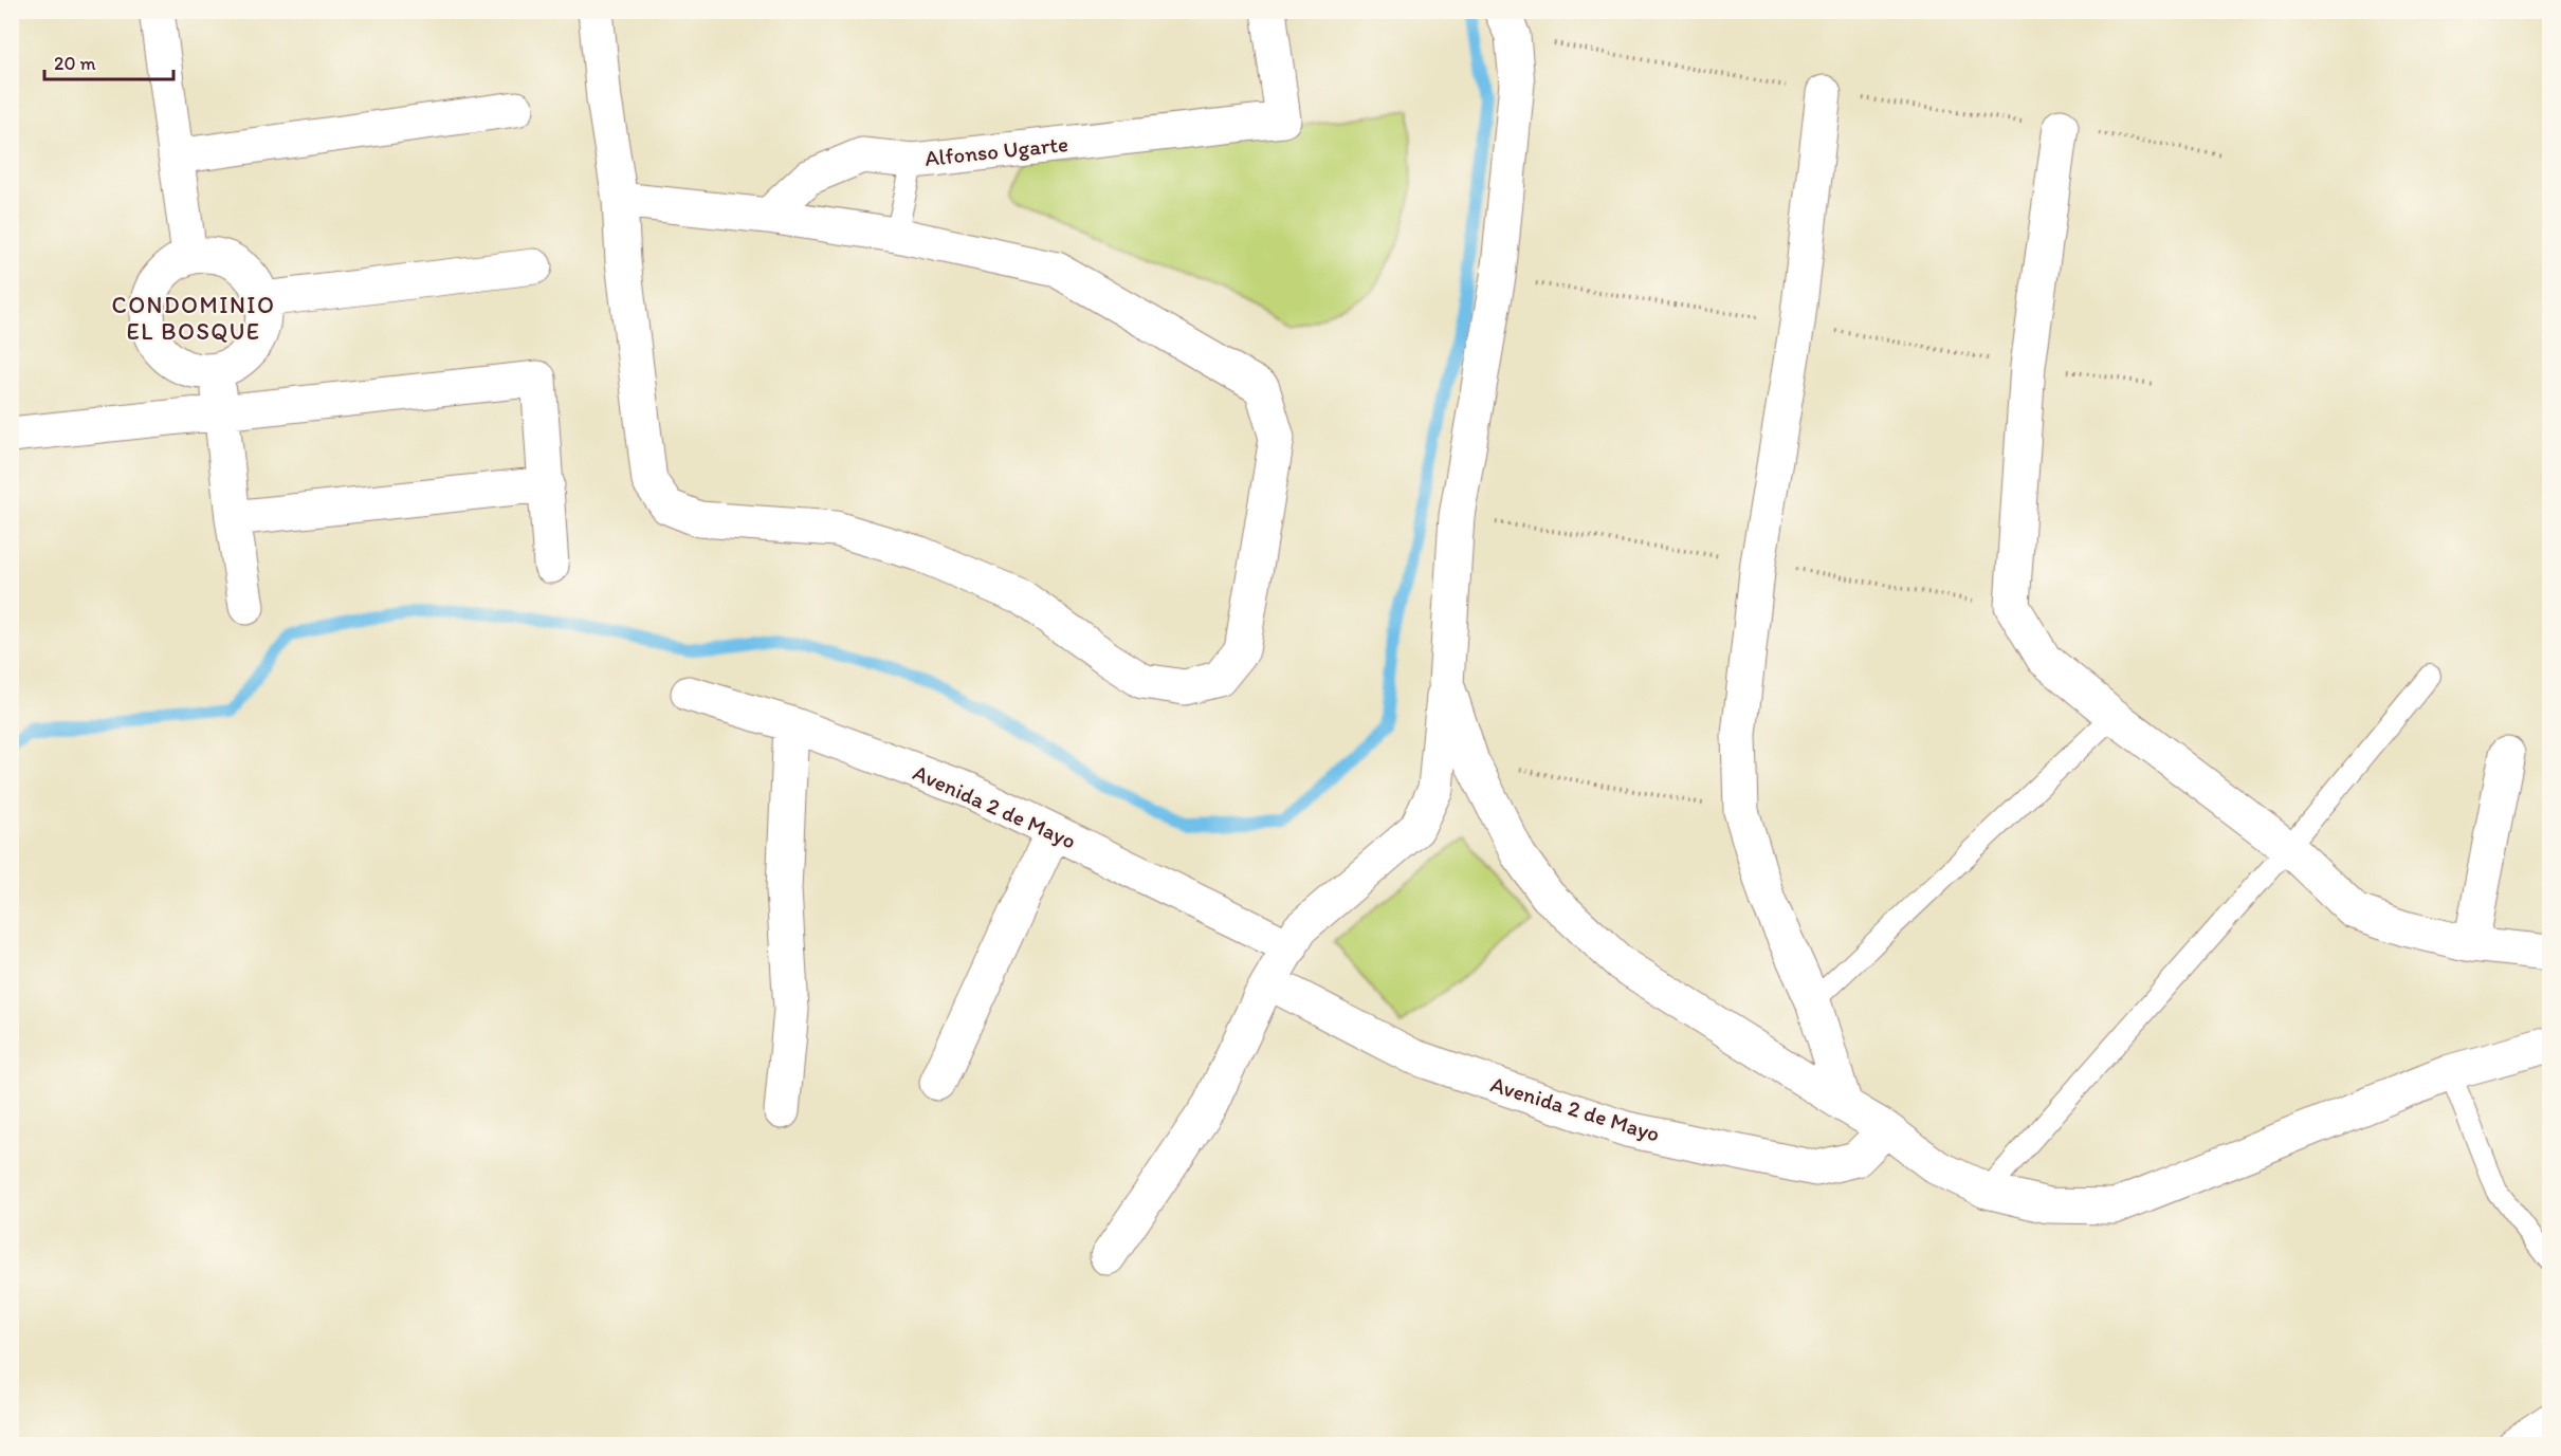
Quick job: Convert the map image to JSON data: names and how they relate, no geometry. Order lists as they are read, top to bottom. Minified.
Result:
{"streets":{"street":["Alfonso Ugarte","Avenida 2 de Mayo"]},"districts":["CONDOMINIO EL BOSQUE"],"scale_bar":"20 m"}
